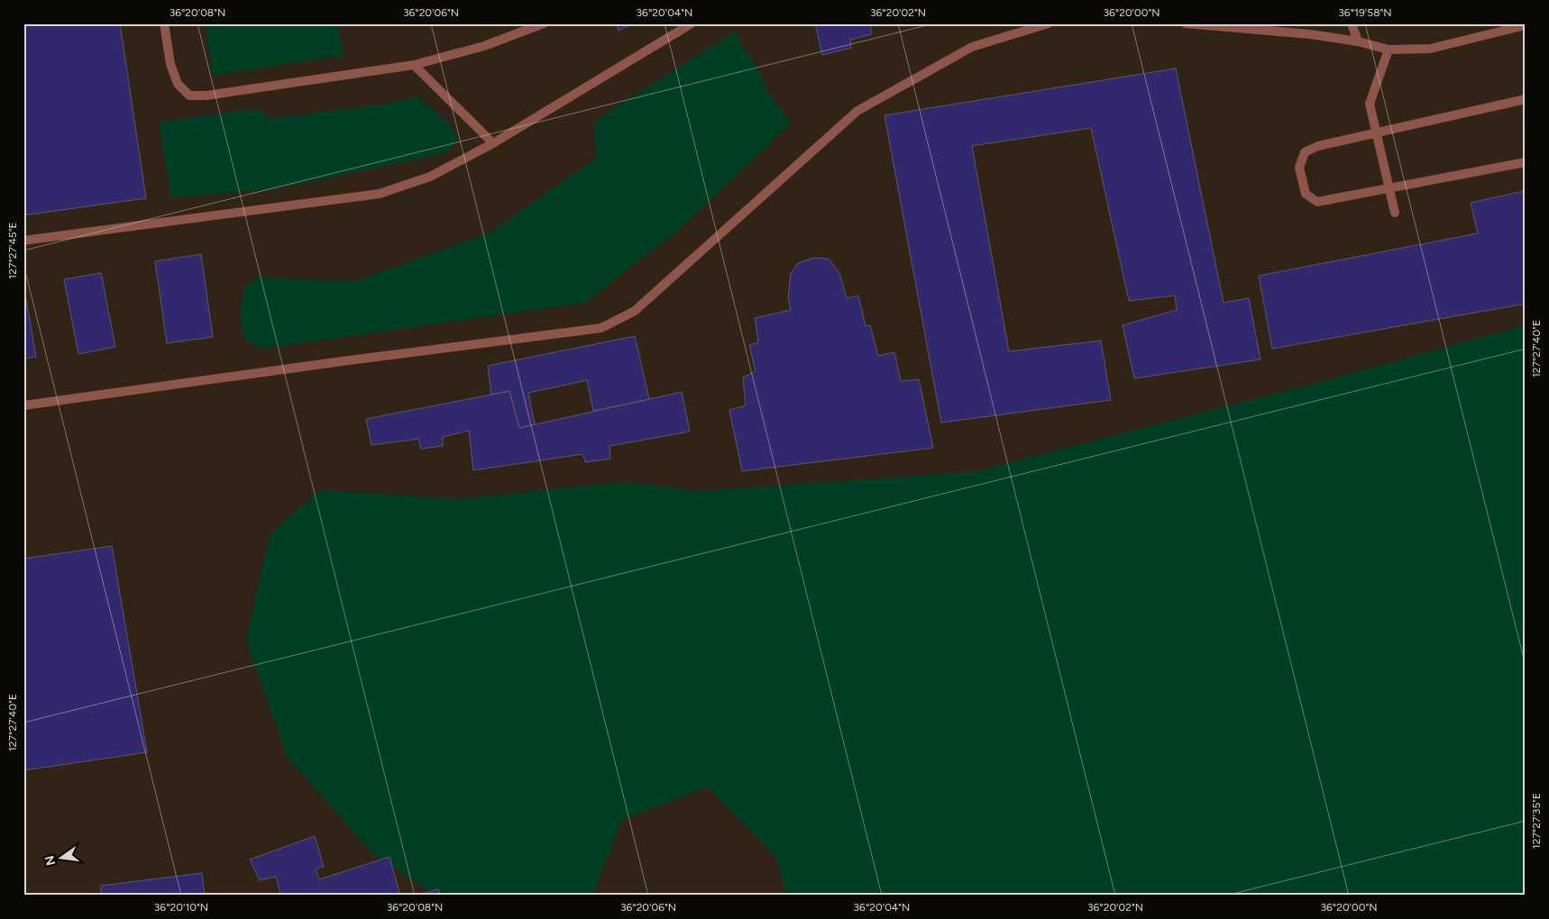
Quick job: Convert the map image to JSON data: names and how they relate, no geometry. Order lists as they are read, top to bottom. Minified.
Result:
{"north":"left","coordinates":["36°20'08\"N","36°20'06\"N","36°20'04\"N","36°20'02\"N","36°20'00\"N","36°19'58\"N","127°27'45\"E","127°27'40\"E","127°27'35\"E","36°20'10\"N"]}
